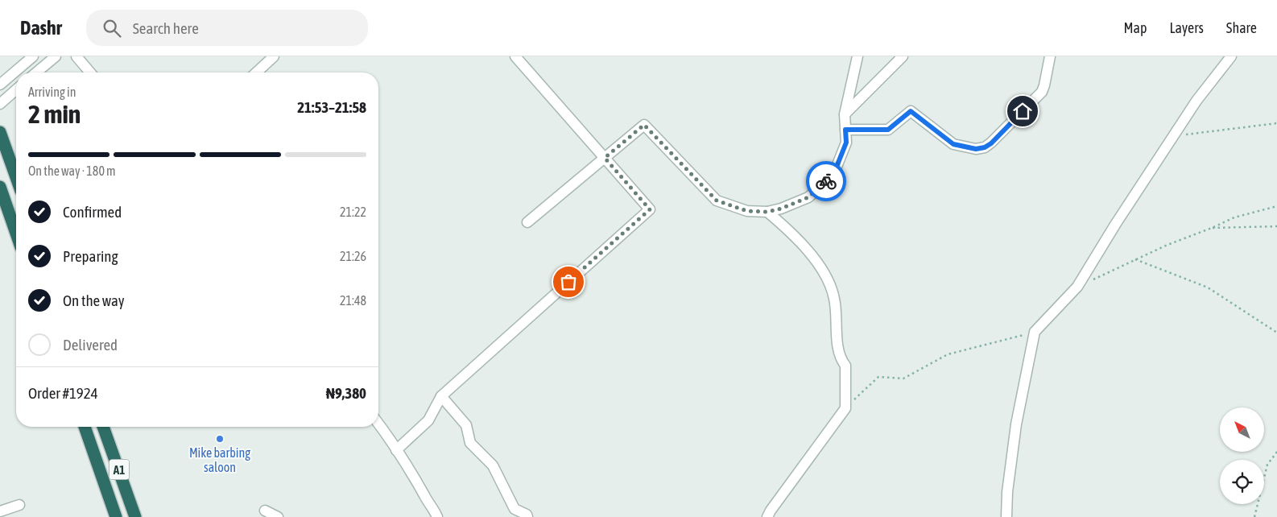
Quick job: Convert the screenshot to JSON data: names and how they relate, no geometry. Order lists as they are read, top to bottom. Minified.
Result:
{"streets":{"highway":["A1"]},"places":["Mike barbing saloon"],"north":"top left","page":{"header":"Dashr","search":"Search here","nav":["Map","Layers","Share"],"heading":["2 min","Arriving in","21:53–21:58"],"panel":["Order #1924","₦9,380"],"bar":"On the way · 180 m","list":[["Confirmed","21:22"],["Preparing","21:26"],["On the way","21:48"],"Delivered"]}}
